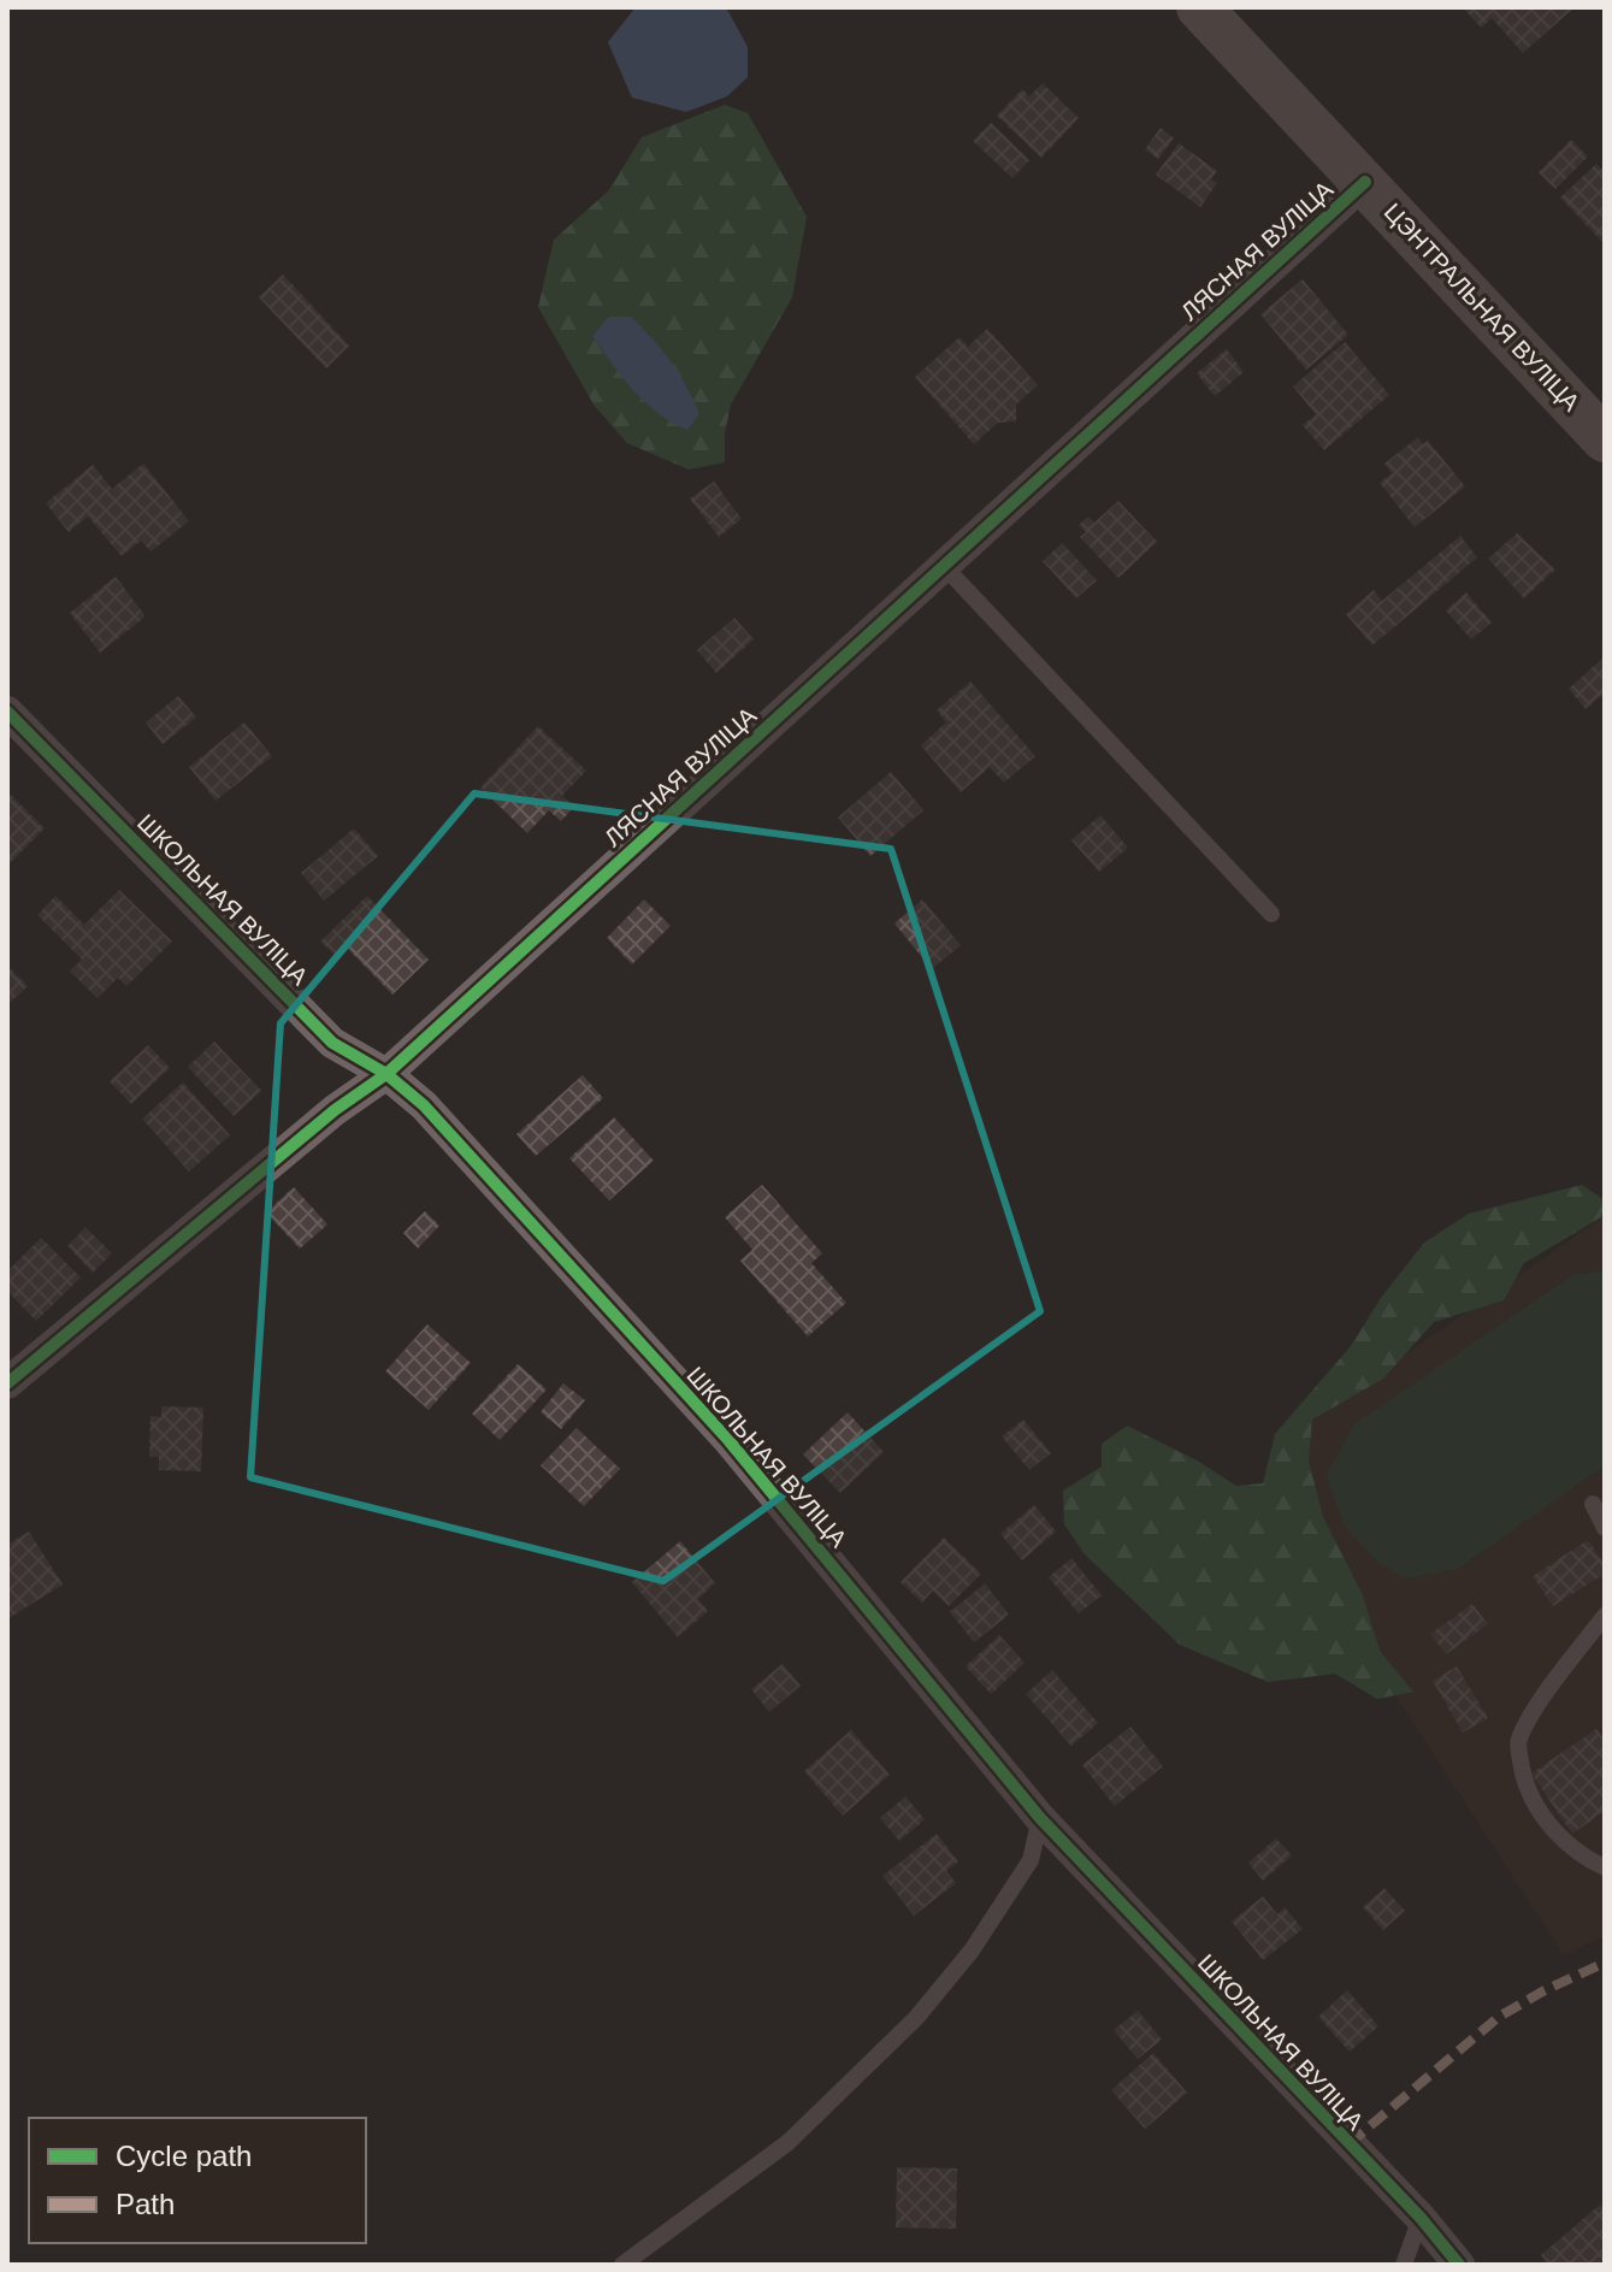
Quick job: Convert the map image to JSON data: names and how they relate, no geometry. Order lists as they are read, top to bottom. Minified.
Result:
{"streets":{"street":["ЛЯСНАЯ ВУЛІЦА","ЦЭНТРАЛЬНАЯ ВУЛІЦА","ШКОЛЬНАЯ ВУЛІЦА"]},"crossings":[["ЛЯСНАЯ ВУЛІЦА","ЦЭНТРАЛЬНАЯ ВУЛІЦА"],["ЛЯСНАЯ ВУЛІЦА","ШКОЛЬНАЯ ВУЛІЦА"]],"legend":["Cycle path","Path"]}
